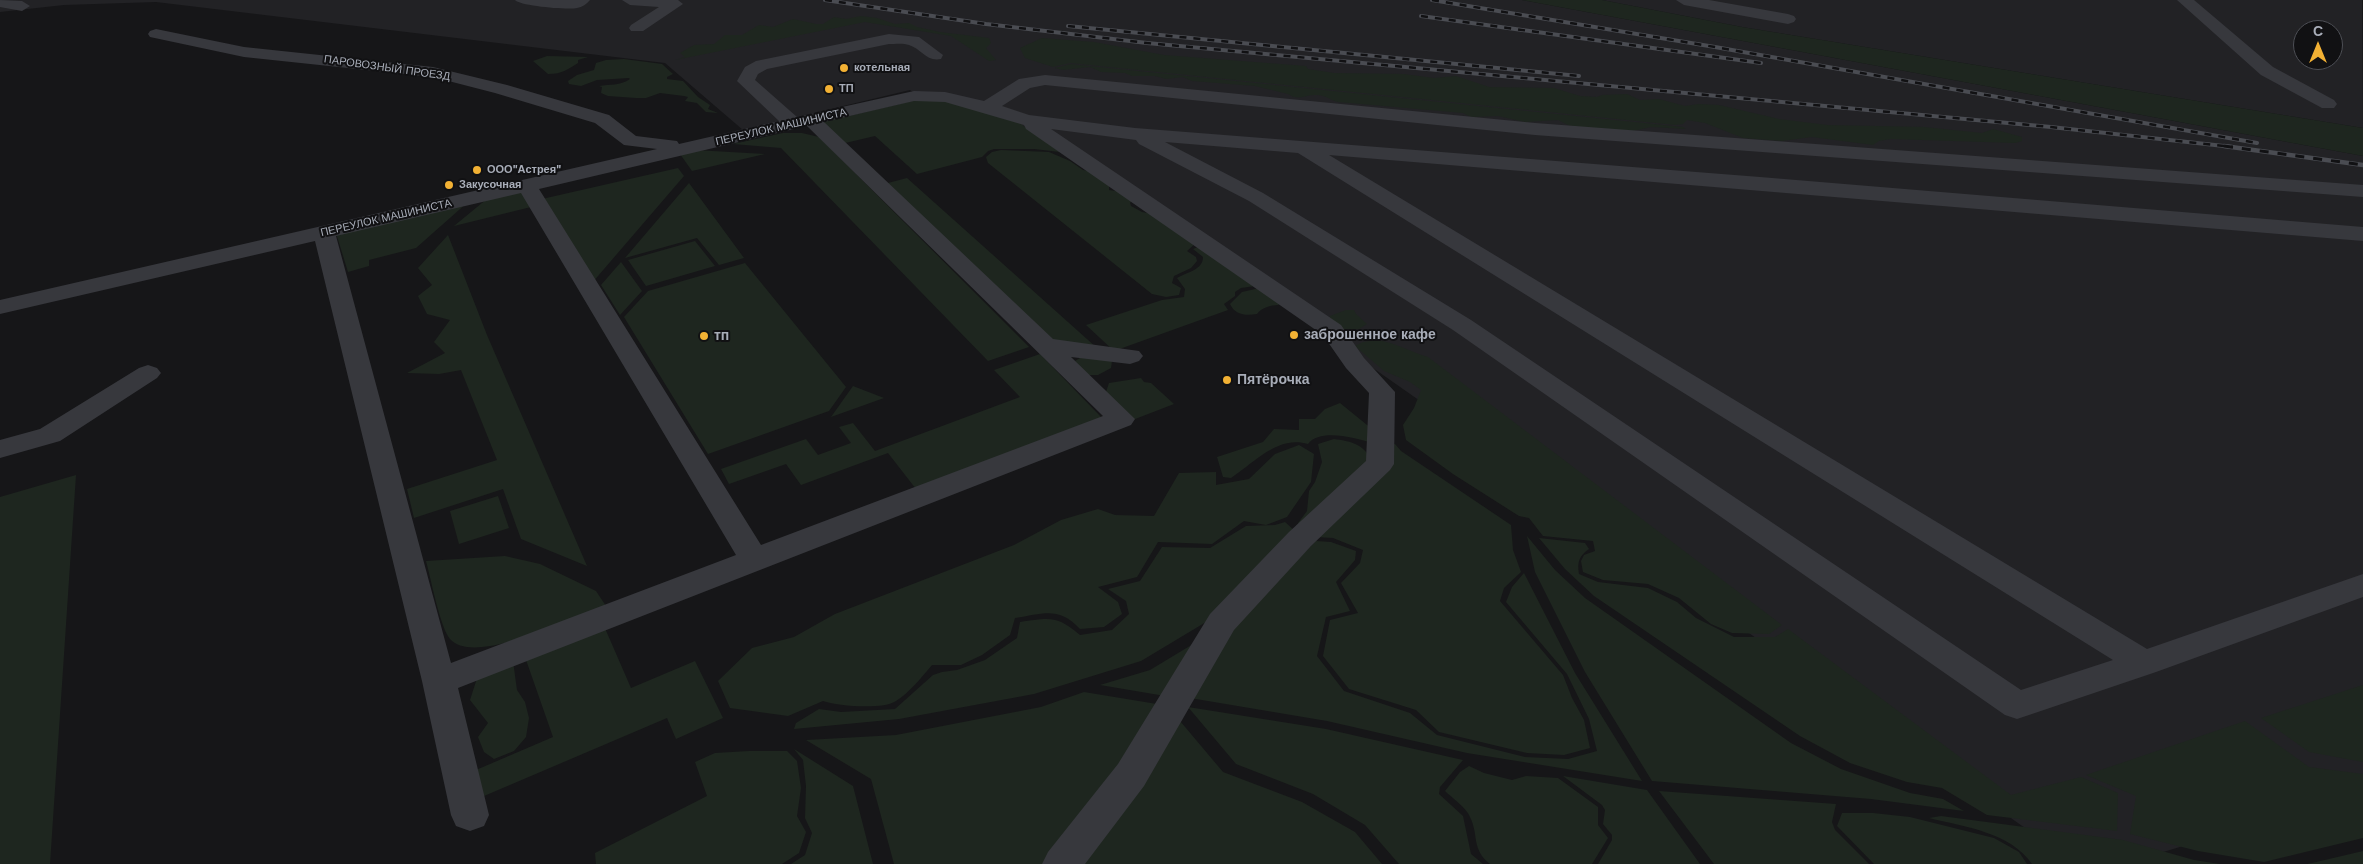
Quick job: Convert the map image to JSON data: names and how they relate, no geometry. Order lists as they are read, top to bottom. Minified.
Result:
{"streets":{"street":["ПАРОВОЗНЫЙ ПРОЕЗД","ПЕРЕУЛОК МАШИНИСТА"]},"places":["котельная","ТП","ООО\"Астрея\"","Закусочная","заброшенное кафе","тп","Пятёрочка"],"north":"top"}
